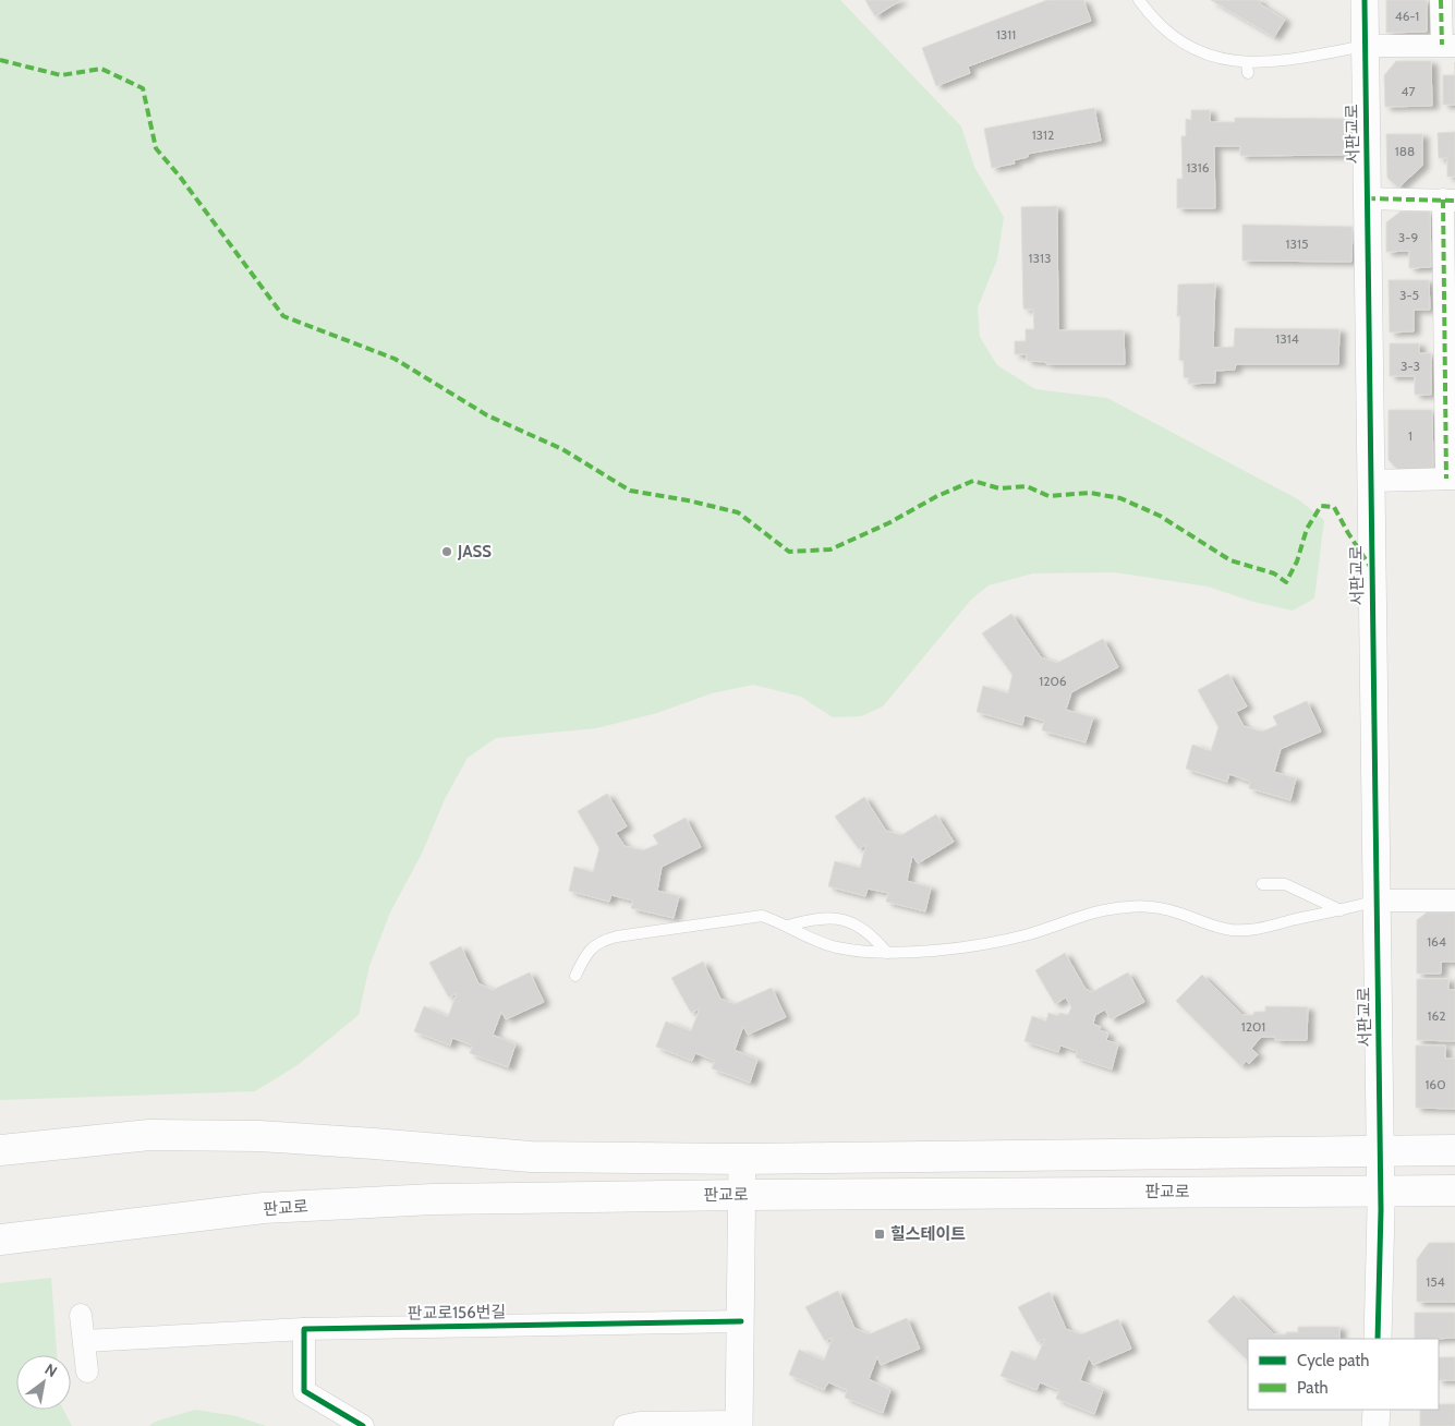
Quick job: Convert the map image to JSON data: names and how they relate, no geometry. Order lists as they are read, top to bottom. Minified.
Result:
{"streets":{"main road":["판교로"],"street":["서판교로","판교로156번길"]},"crossings":[["서판교로","판교로"]],"places":{"other":["JASS"],"transit":["힐스테이트"]},"house_numbers":["46-1","1311","47","1312","188","1316","3-9","1315","1313","3-5","1314","3-3","1","1206","164","162","1201","160","154"],"legend":["Cycle path","Path"],"north":"top right"}
